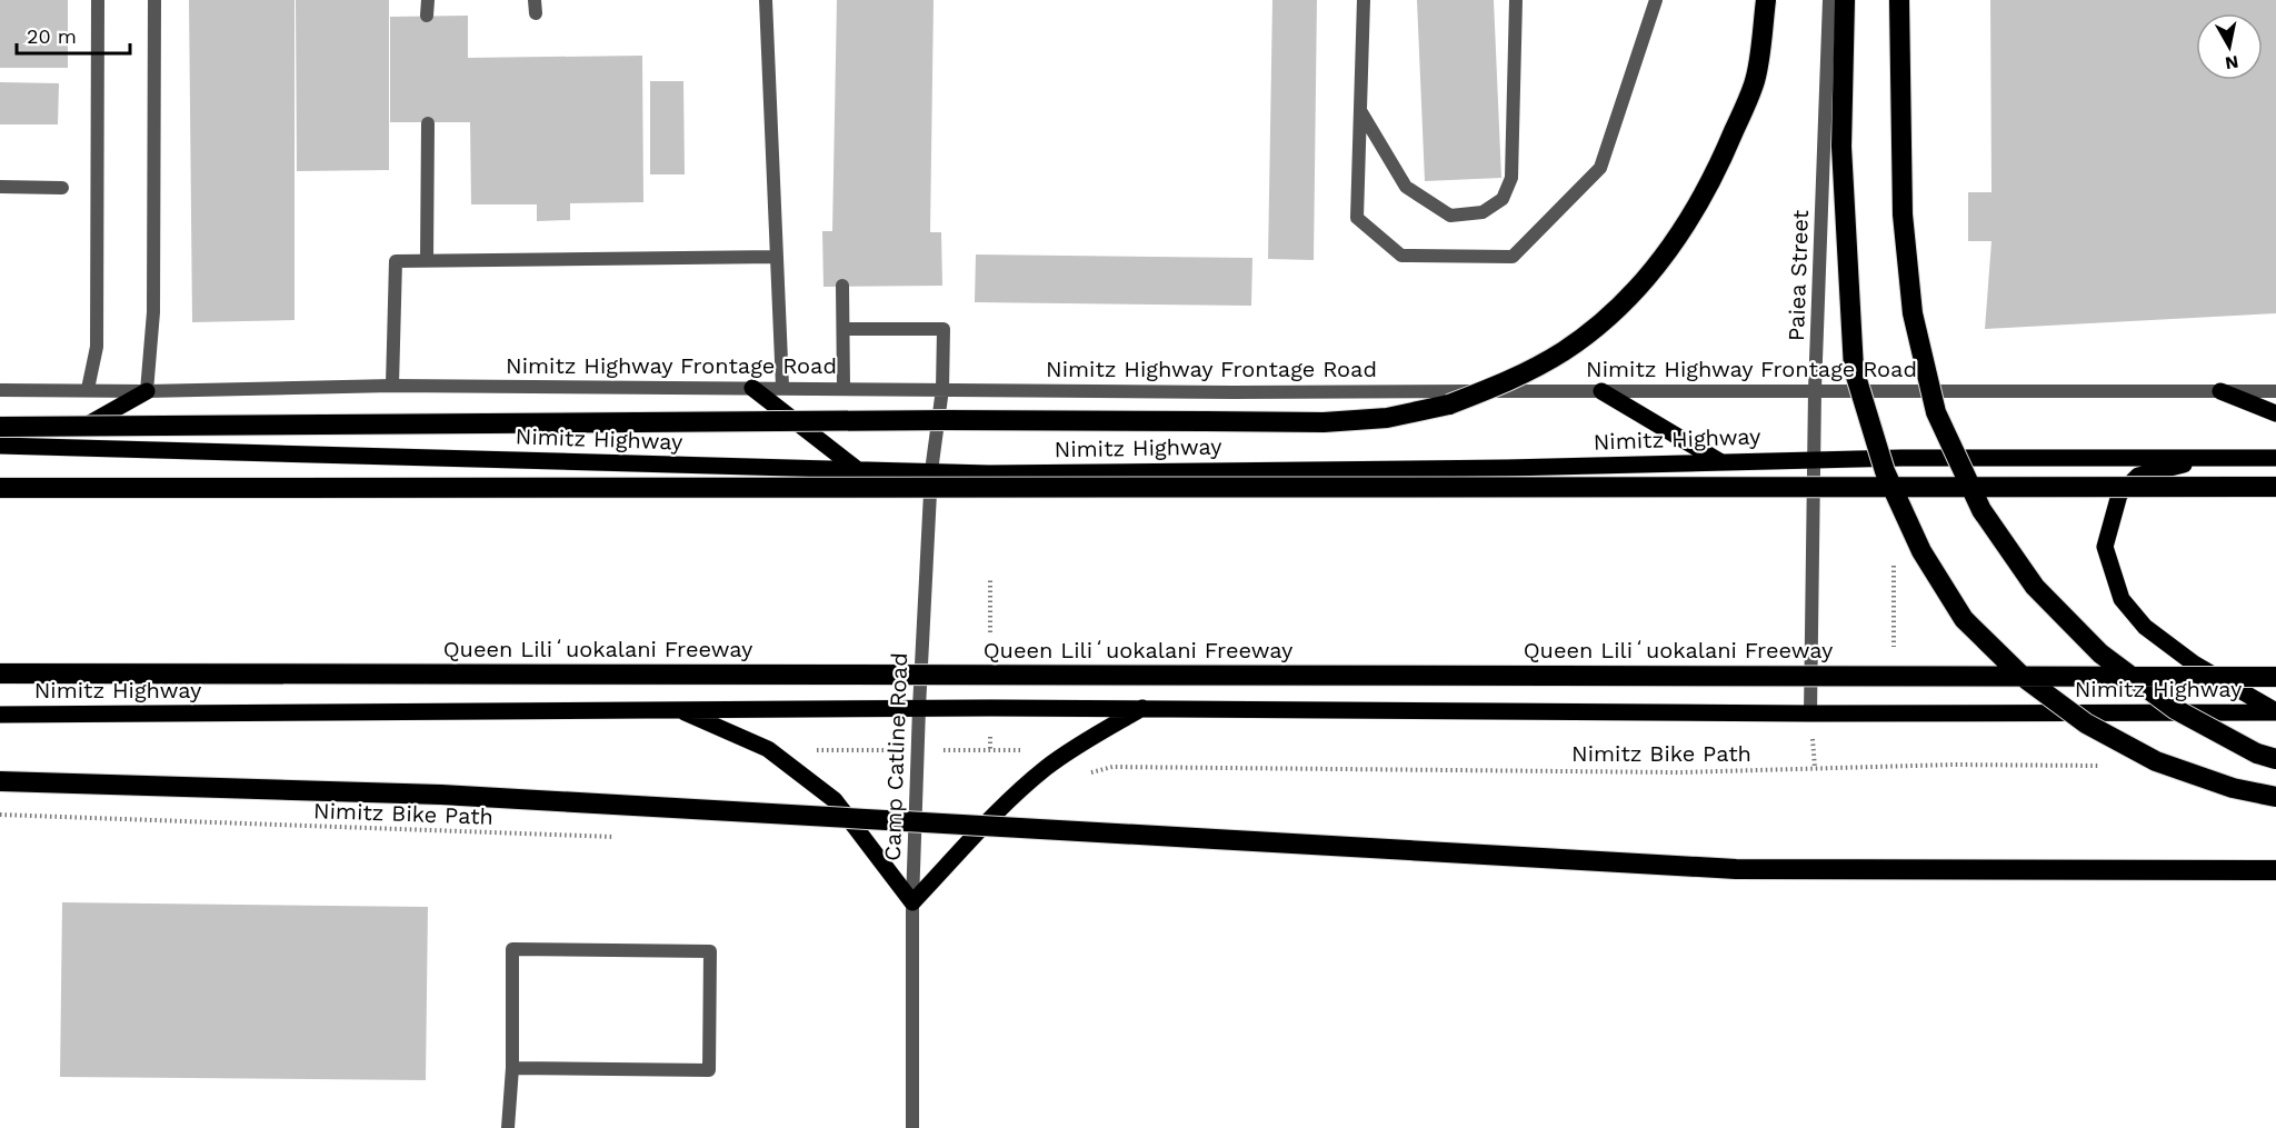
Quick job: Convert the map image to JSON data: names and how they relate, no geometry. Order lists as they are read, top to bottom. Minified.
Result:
{"streets":{"highway":["Queen Liliʻuokalani Freeway"],"main road":["Nimitz Highway"],"street":["Paiea Street","Nimitz Highway Frontage Road","Camp Catline Road"],"path":["Nimitz Bike Path"]},"crossings":[["Paiea Street","Nimitz Highway Frontage Road"],["Paiea Street","Nimitz Highway"],["Nimitz Highway Frontage Road","Camp Catline Road"],["Nimitz Highway","Camp Catline Road"]],"scale_bar":"20 m","north":"bottom"}
